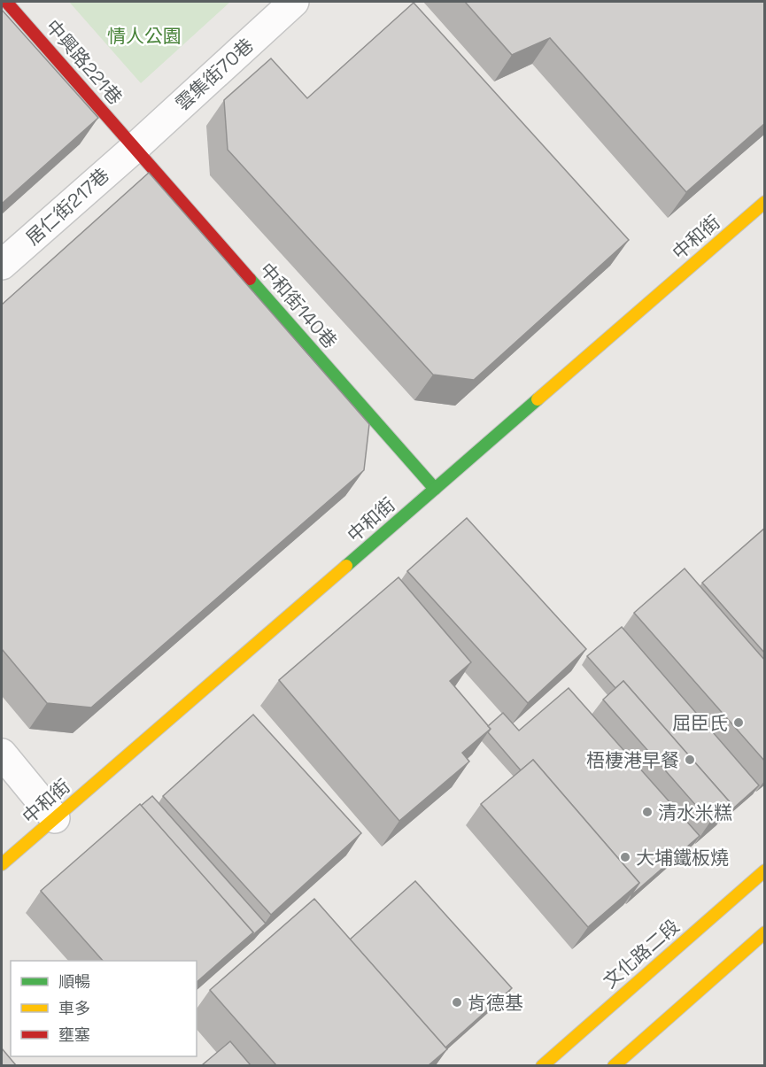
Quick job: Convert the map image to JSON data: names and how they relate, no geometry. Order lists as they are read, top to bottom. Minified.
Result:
{"streets":{"street":["中興路221巷","雲集街70巷","居仁街217巷","中和街","中和街140巷","文化路二段"]},"crossings":[["中興路221巷","雲集街70巷"],["中興路221巷","居仁街217巷"],["中興路221巷","中和街140巷"],["雲集街70巷","居仁街217巷"],["雲集街70巷","中和街140巷"],["居仁街217巷","中和街140巷"],["中和街","中和街140巷"]],"parks":["情人公園"],"places":["屈臣氏","梧棲港早餐","清水米糕","大埔鐵板燒","肯德基"],"legend":["順暢","車多","壅塞"]}
